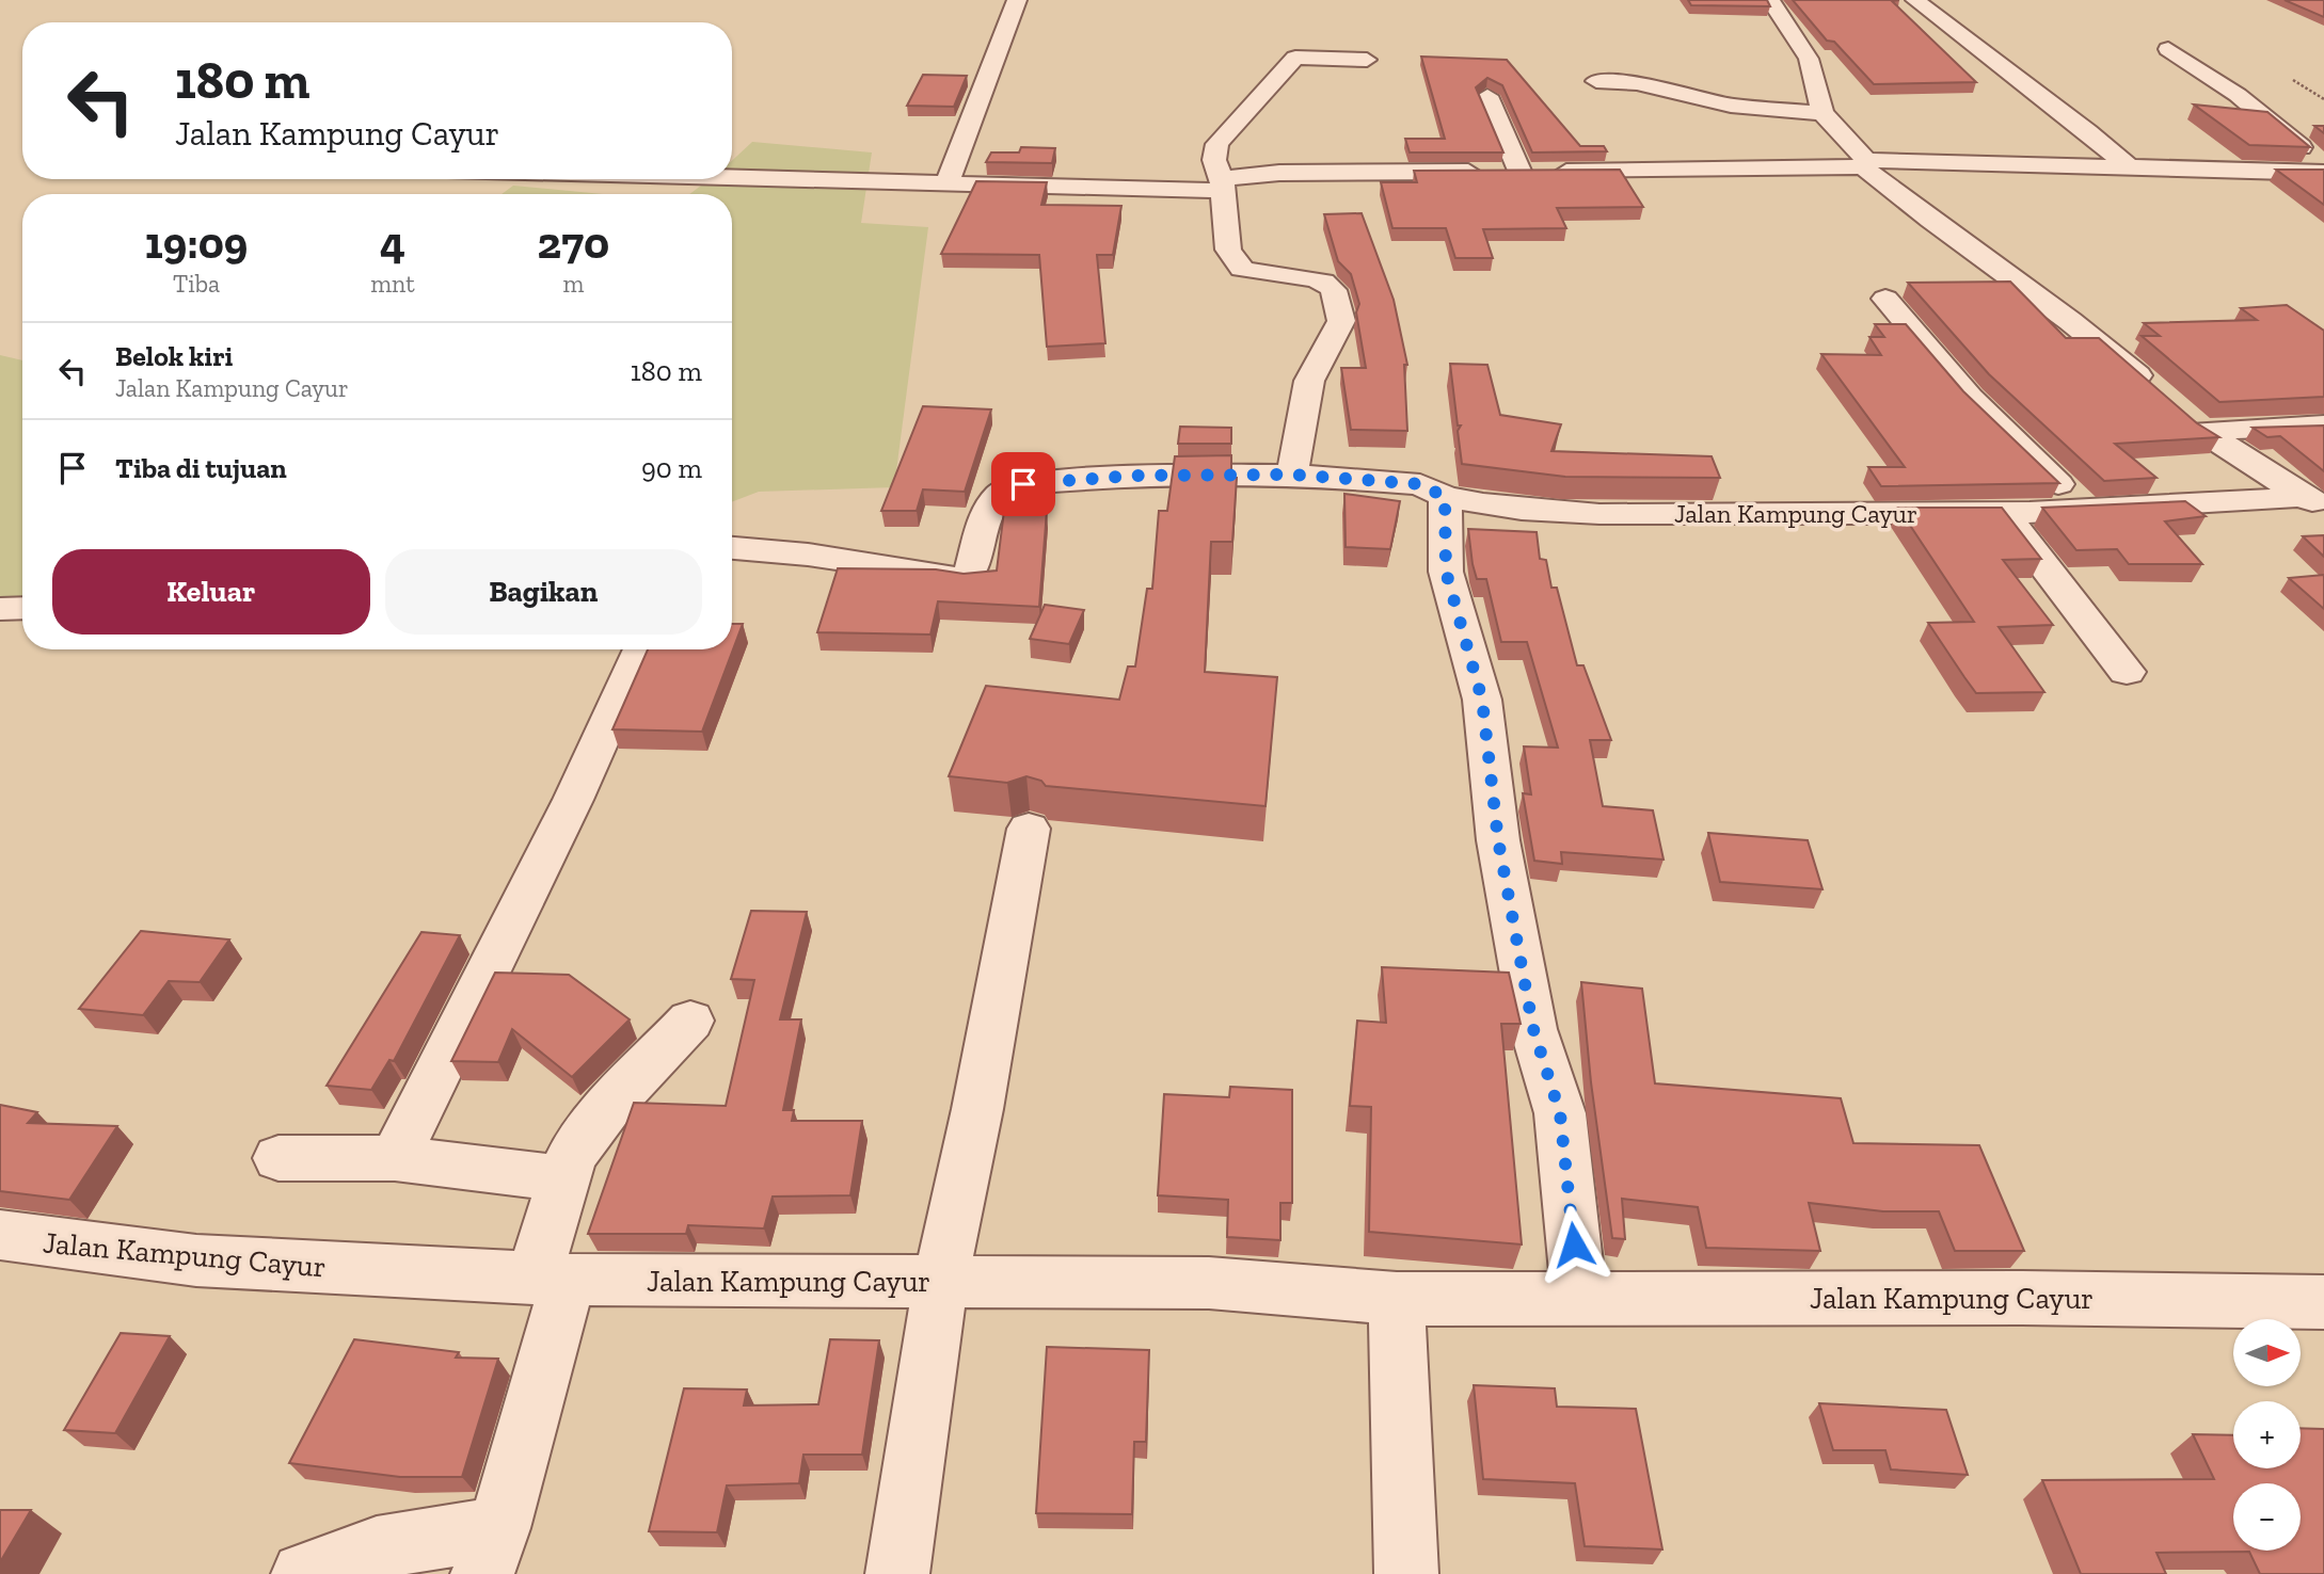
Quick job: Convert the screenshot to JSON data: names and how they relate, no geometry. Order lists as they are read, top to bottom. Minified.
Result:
{"streets":{"street":["Jalan Kampung Cayur"]},"north":"right","page":{"turn":["180 m","Jalan Kampung Cayur"],"eta":["19:09","Tiba","4","mnt","270","m"],"list":[{"name":"Belok kiri","note":"Jalan Kampung Cayur","value":"180 m"},{"name":"Tiba di tujuan","value":"90 m"}],"buttons":["Keluar","Bagikan"],"map_buttons":["+","−"]}}
